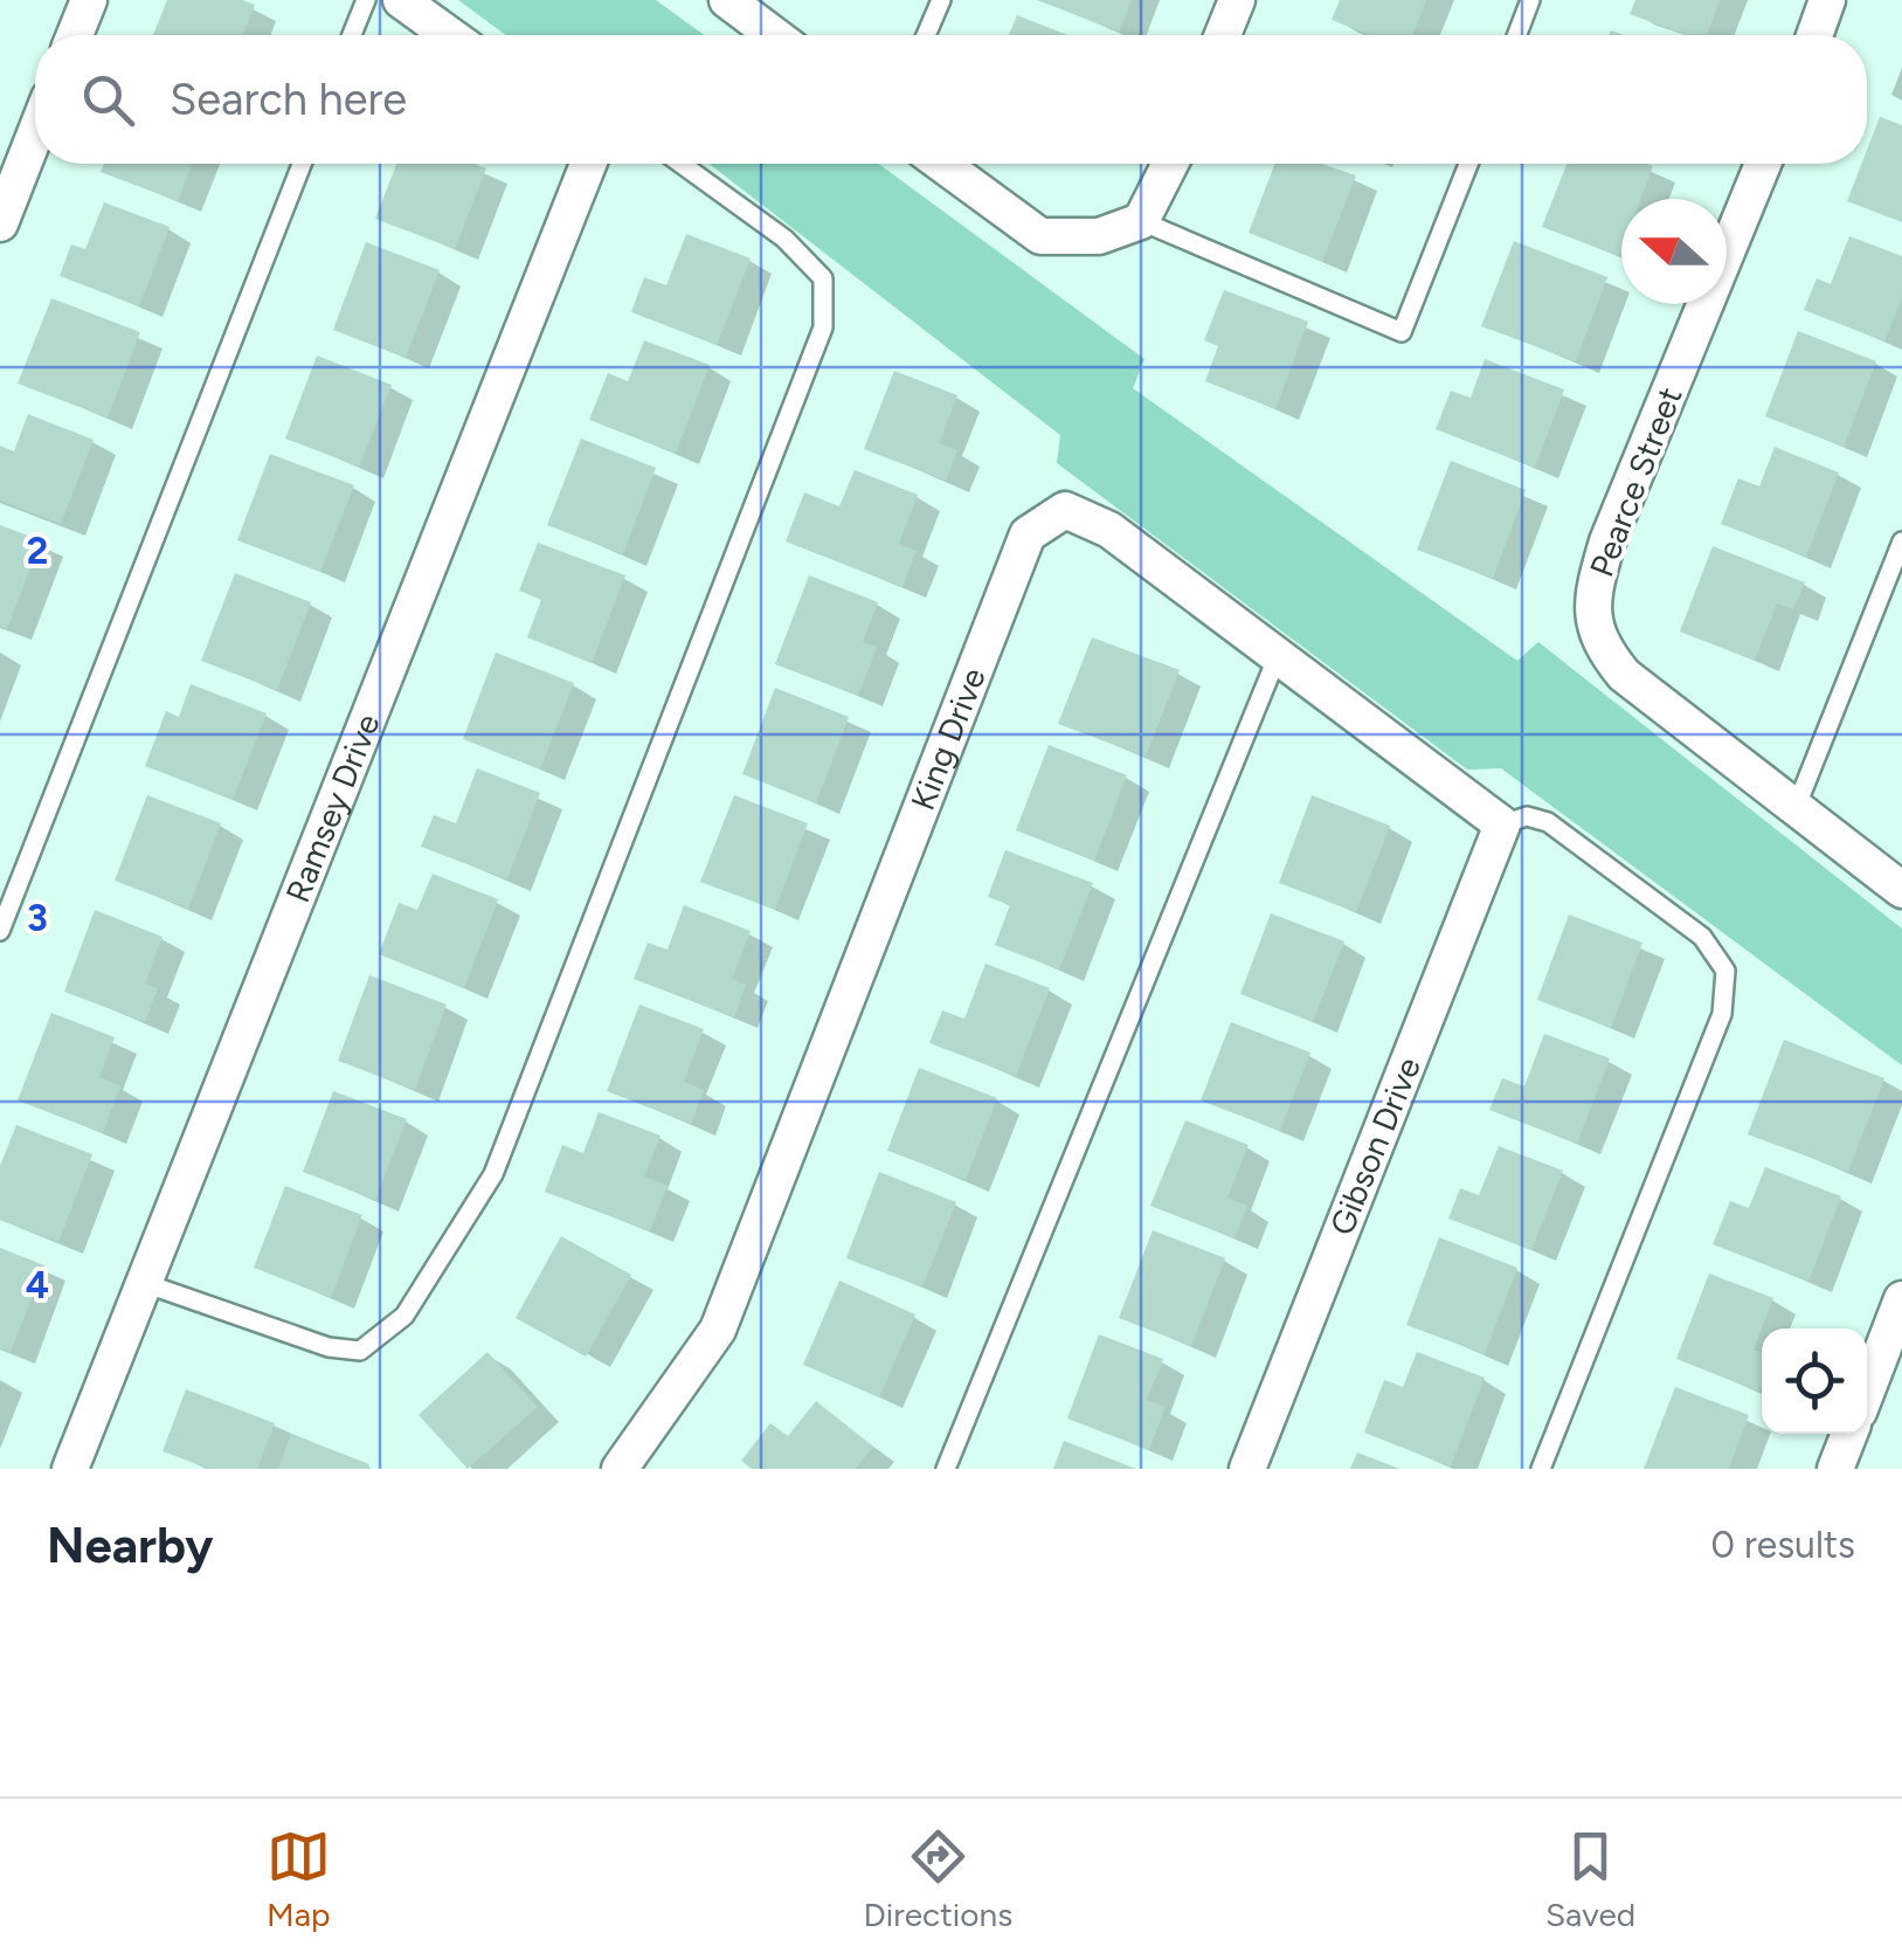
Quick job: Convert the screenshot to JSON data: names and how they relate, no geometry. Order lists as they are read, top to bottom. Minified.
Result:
{"streets":{"street":["Pearce Street","King Drive","Ramsey Drive","Gibson Drive"]},"crossings":[["King Drive","Gibson Drive"]],"north":"left","page":{"search":"Search here","heading":["Nearby","0 results"],"nav":["Map","Directions","Saved"]},"grid":{"rows":["2","3","4"]}}
